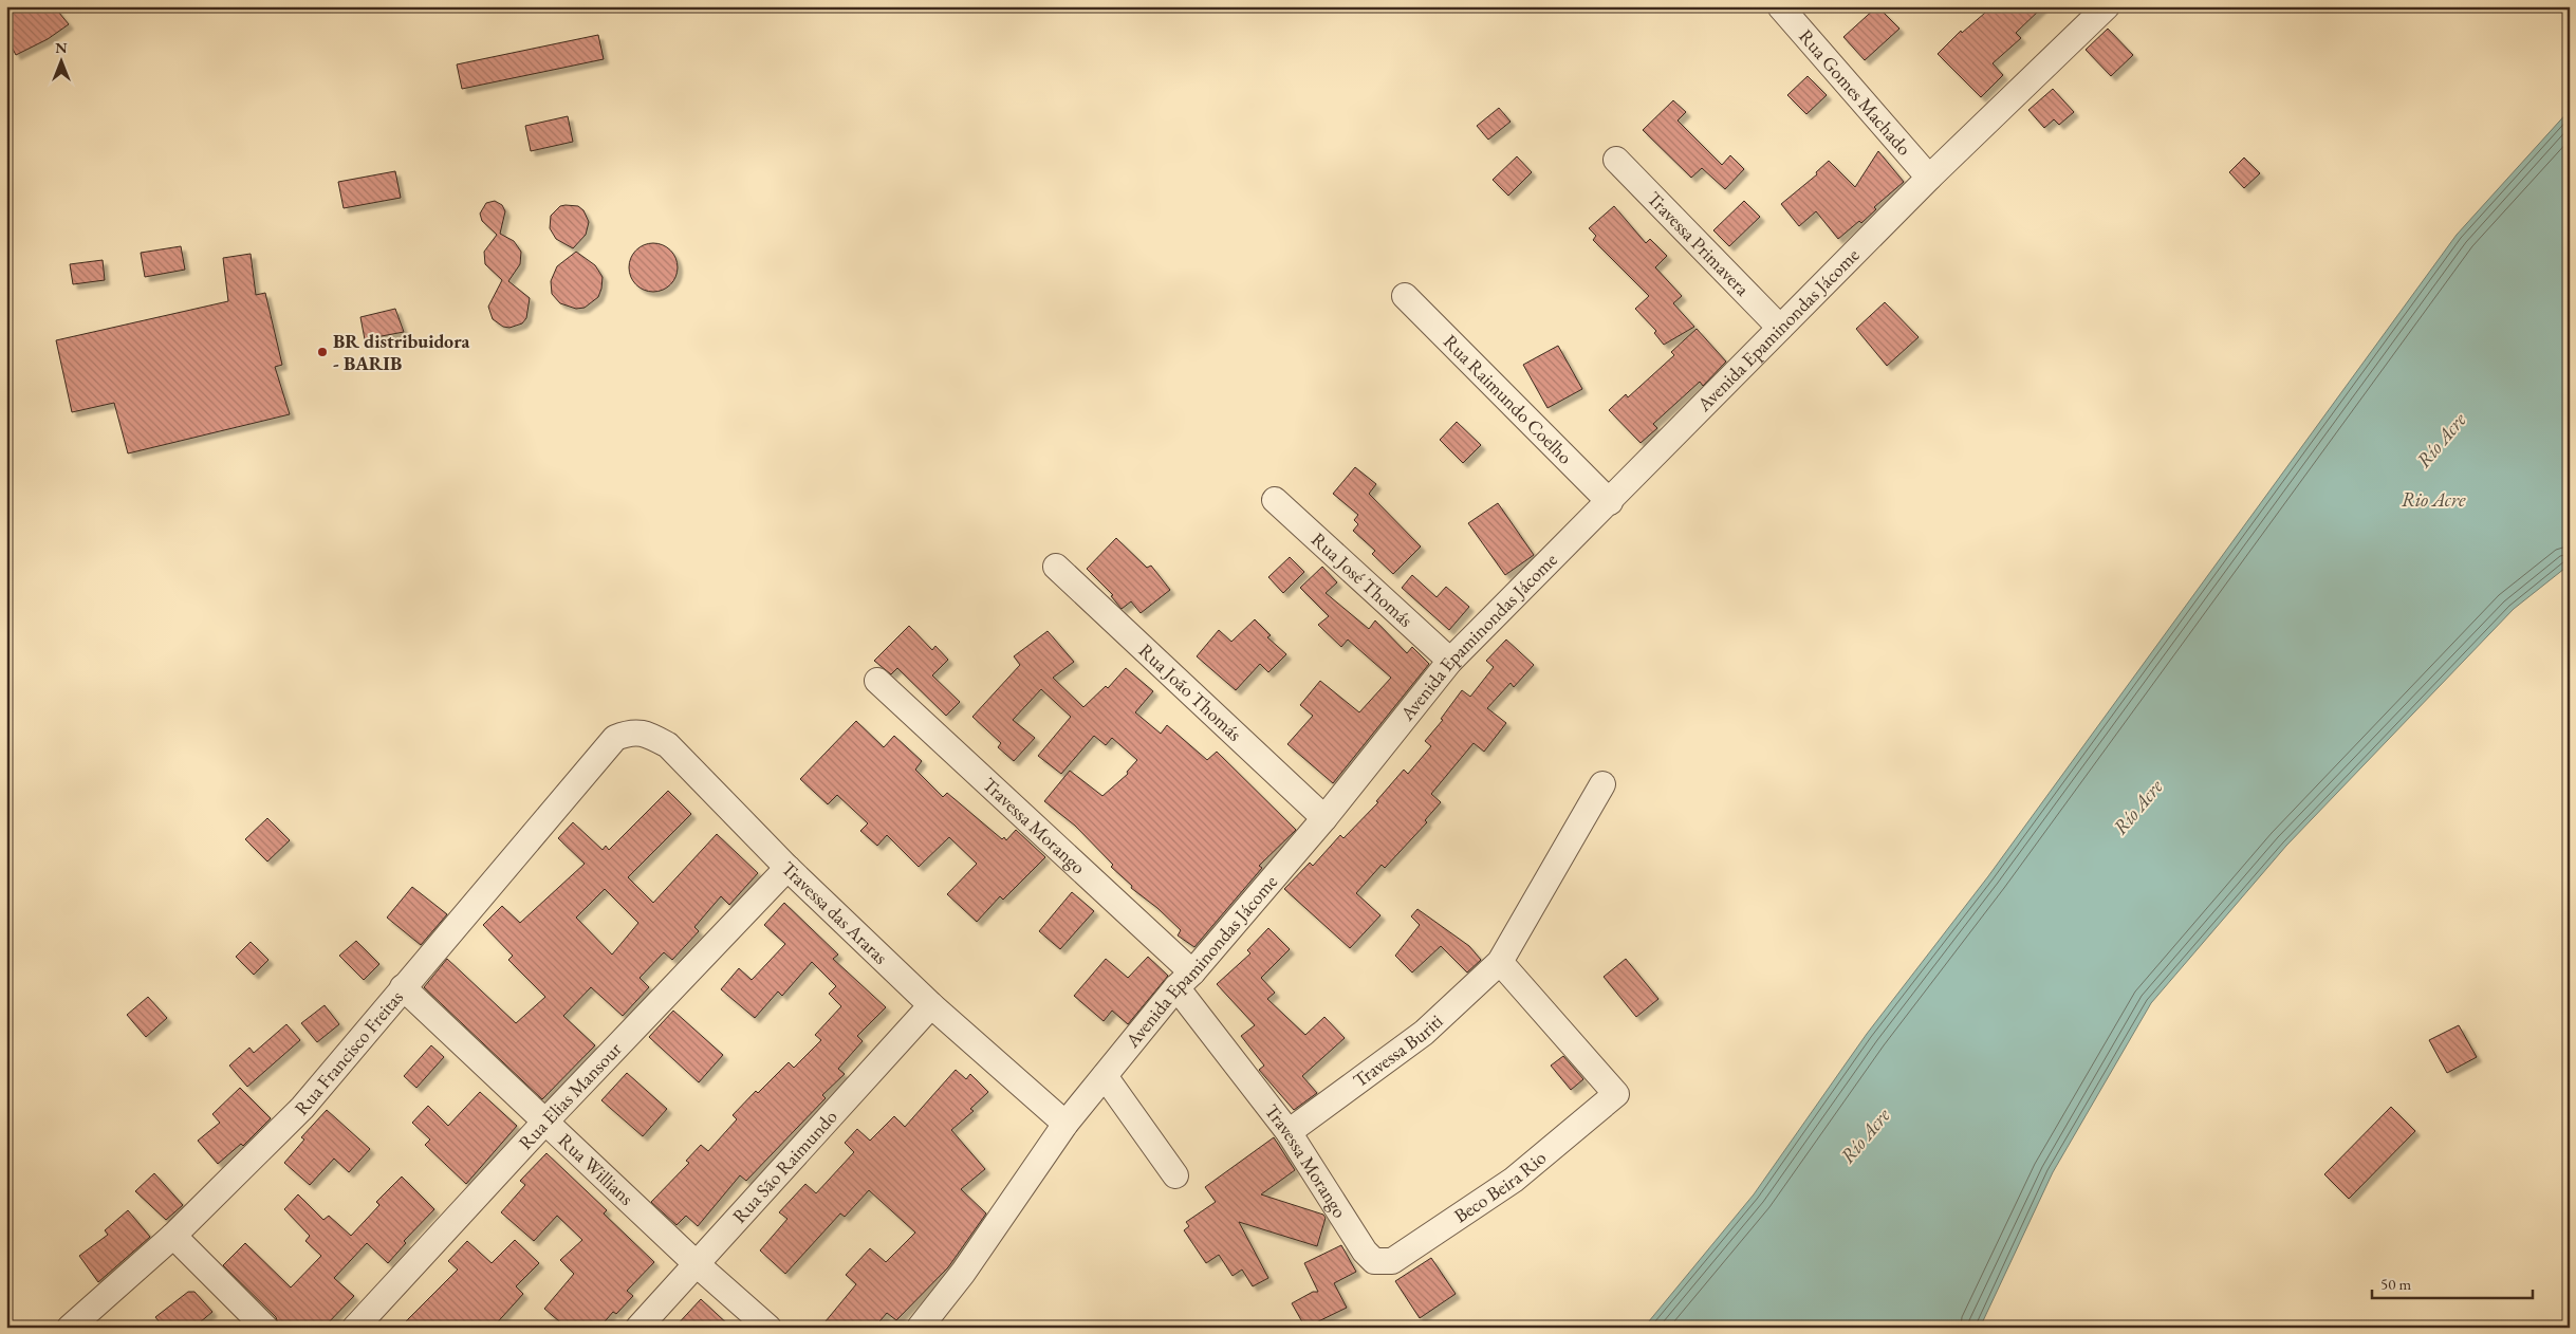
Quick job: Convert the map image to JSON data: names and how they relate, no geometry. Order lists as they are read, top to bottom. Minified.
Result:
{"streets":{"street":["Rua Gomes Machado","Travessa Primavera","Avenida Epaminondas Jácome","Rua Raimundo Coelho","Rua José Thomás","Rua João Thomás","Travessa Morango","Travessa das Araras","Travessa Buriti","Rua Francisco Freitas","Rua Elias Mansour","Rua São Raimundo","Rua Willians","Beco Beira Rio"]},"crossings":[["Rua Gomes Machado","Avenida Epaminondas Jácome"],["Travessa Primavera","Avenida Epaminondas Jácome"],["Avenida Epaminondas Jácome","Rua Raimundo Coelho"],["Avenida Epaminondas Jácome","Rua José Thomás"],["Avenida Epaminondas Jácome","Rua João Thomás"],["Avenida Epaminondas Jácome","Travessa Morango"],["Avenida Epaminondas Jácome","Travessa das Araras"],["Travessa Morango","Travessa Buriti"],["Travessa Morango","Beco Beira Rio"],["Travessa das Araras","Rua Francisco Freitas"],["Travessa das Araras","Rua Elias Mansour"],["Travessa das Araras","Rua São Raimundo"],["Travessa Buriti","Beco Beira Rio"],["Rua Francisco Freitas","Rua Willians"],["Rua Elias Mansour","Rua Willians"],["Rua São Raimundo","Rua Willians"]],"water":["Río Acre","Rio Acre"],"places":["BR distribuidora - BARIB"],"scale_bar":"50 m","north":"top"}
